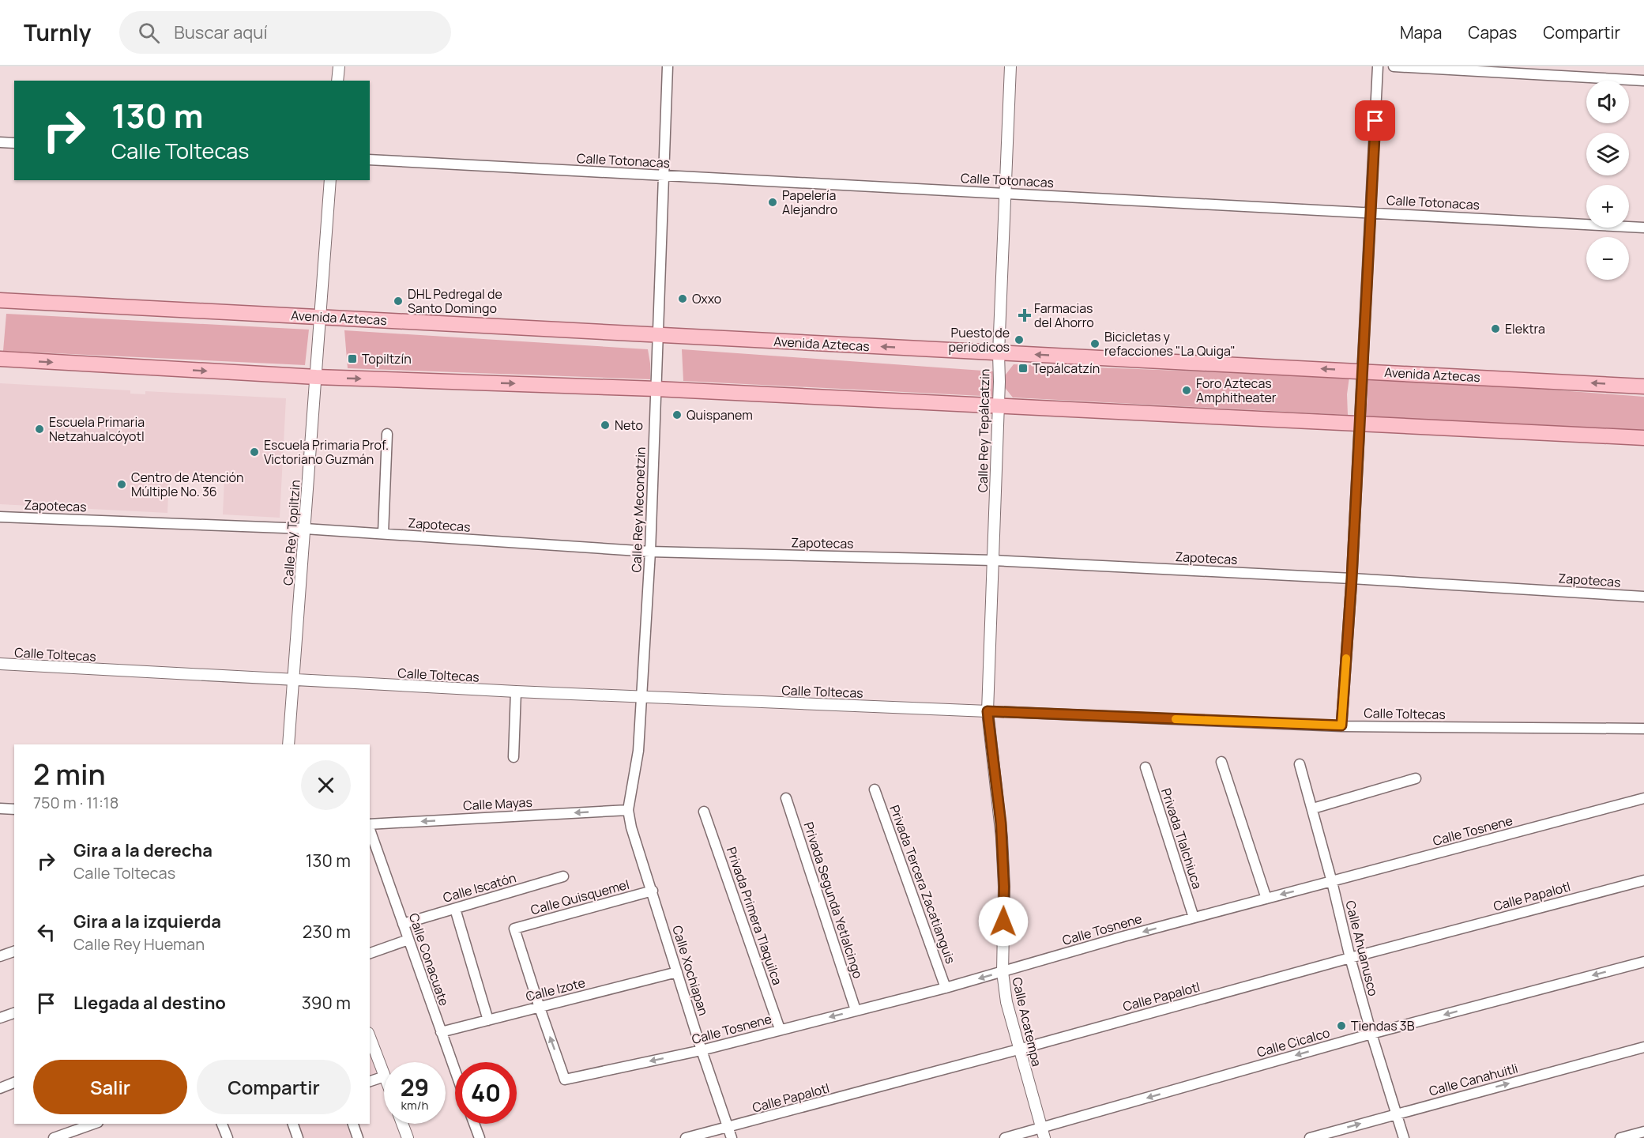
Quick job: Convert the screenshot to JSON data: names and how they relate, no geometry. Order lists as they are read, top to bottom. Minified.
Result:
{"streets":{"main road":["Avenida Aztecas"],"street":["Calle Totonacas","Calle Rey Tepálcatzin","Zapotecas","Calle Rey Meconetzin","Calle Rey Topiltzin","Calle Toltecas","Calle Mayas","Calle Tosnene","Privada Tlalchiuca","Privada Tercera Zacatianguis","Calle Iscatón","Calle Papalotl","Calle Quisquemel","Privada Segunda Yetlalcingo","Privada Primera Tlaquilca","Calle Ahuanusco","Calle Conacuate","Calle Xochiapan","Calle Izote","Calle Acatempa","Calle Cicalco","Calle Canahuitli"]},"crossings":[["Calle Totonacas","Calle Rey Tepálcatzin"],["Calle Totonacas","Calle Rey Meconetzin"],["Avenida Aztecas","Calle Rey Tepálcatzin"],["Avenida Aztecas","Calle Rey Meconetzin"],["Avenida Aztecas","Calle Rey Topiltzin"],["Calle Rey Tepálcatzin","Zapotecas"],["Calle Rey Tepálcatzin","Calle Toltecas"],["Calle Rey Tepálcatzin","Calle Acatempa"],["Zapotecas","Calle Rey Meconetzin"],["Zapotecas","Calle Rey Topiltzin"],["Calle Rey Meconetzin","Calle Toltecas"],["Calle Rey Meconetzin","Calle Mayas"],["Calle Rey Meconetzin","Calle Xochiapan"],["Calle Rey Topiltzin","Calle Toltecas"],["Calle Toltecas","Calle Acatempa"],["Calle Mayas","Calle Xochiapan"],["Calle Tosnene","Privada Tlalchiuca"],["Calle Tosnene","Privada Tercera Zacatianguis"],["Calle Tosnene","Calle Quisquemel"],["Calle Tosnene","Privada Segunda Yetlalcingo"],["Calle Tosnene","Privada Primera Tlaquilca"],["Calle Tosnene","Calle Ahuanusco"],["Calle Tosnene","Calle Xochiapan"],["Calle Tosnene","Calle Izote"],["Calle Tosnene","Calle Acatempa"],["Calle Iscatón","Calle Conacuate"],["Calle Papalotl","Calle Ahuanusco"],["Calle Papalotl","Calle Xochiapan"],["Calle Papalotl","Calle Acatempa"],["Calle Quisquemel","Calle Xochiapan"],["Calle Quisquemel","Calle Izote"],["Calle Ahuanusco","Calle Cicalco"],["Calle Ahuanusco","Calle Canahuitli"],["Calle Conacuate","Calle Izote"],["Calle Xochiapan","Calle Izote"],["Calle Acatempa","Calle Cicalco"]],"one_way":["Calle Mayas","Calle Tosnene","Calle Cicalco","Calle Canahuitli"],"places":{"other":["Papelería Alejandro","Oxxo","DHL Pedregal de Santo Domingo","Elektra","Puesto de periodicos","Bicicletas y refacciones \"La Quiga\"","Foro Aztecas Amphitheater","Quispanem","Neto","Escuela Primaria Netzahualcóyotl","Escuela Primaria Prof. Victoriano Guzmán","Centro de Atención Múltiple No. 36","Tiendas 3B"],"health":["Farmacias del Ahorro"],"transit":["Topiltzín","Tepálcatzín"]},"page":{"header":"Turnly","search":"Buscar aquí","nav":["Mapa","Capas","Compartir"],"map_buttons":["+","−"],"turn":["130 m","Calle Toltecas"],"heading":["2 min","750 m · 11:18"],"list":[{"name":"Gira a la derecha","note":"Calle Toltecas","value":"130 m"},{"name":"Gira a la izquierda","note":"Calle Rey Hueman","value":"230 m"},{"name":"Llegada al destino","value":"390 m"}],"buttons":["Salir","Compartir"],"speed":"29 km/h","limit":"40"}}
